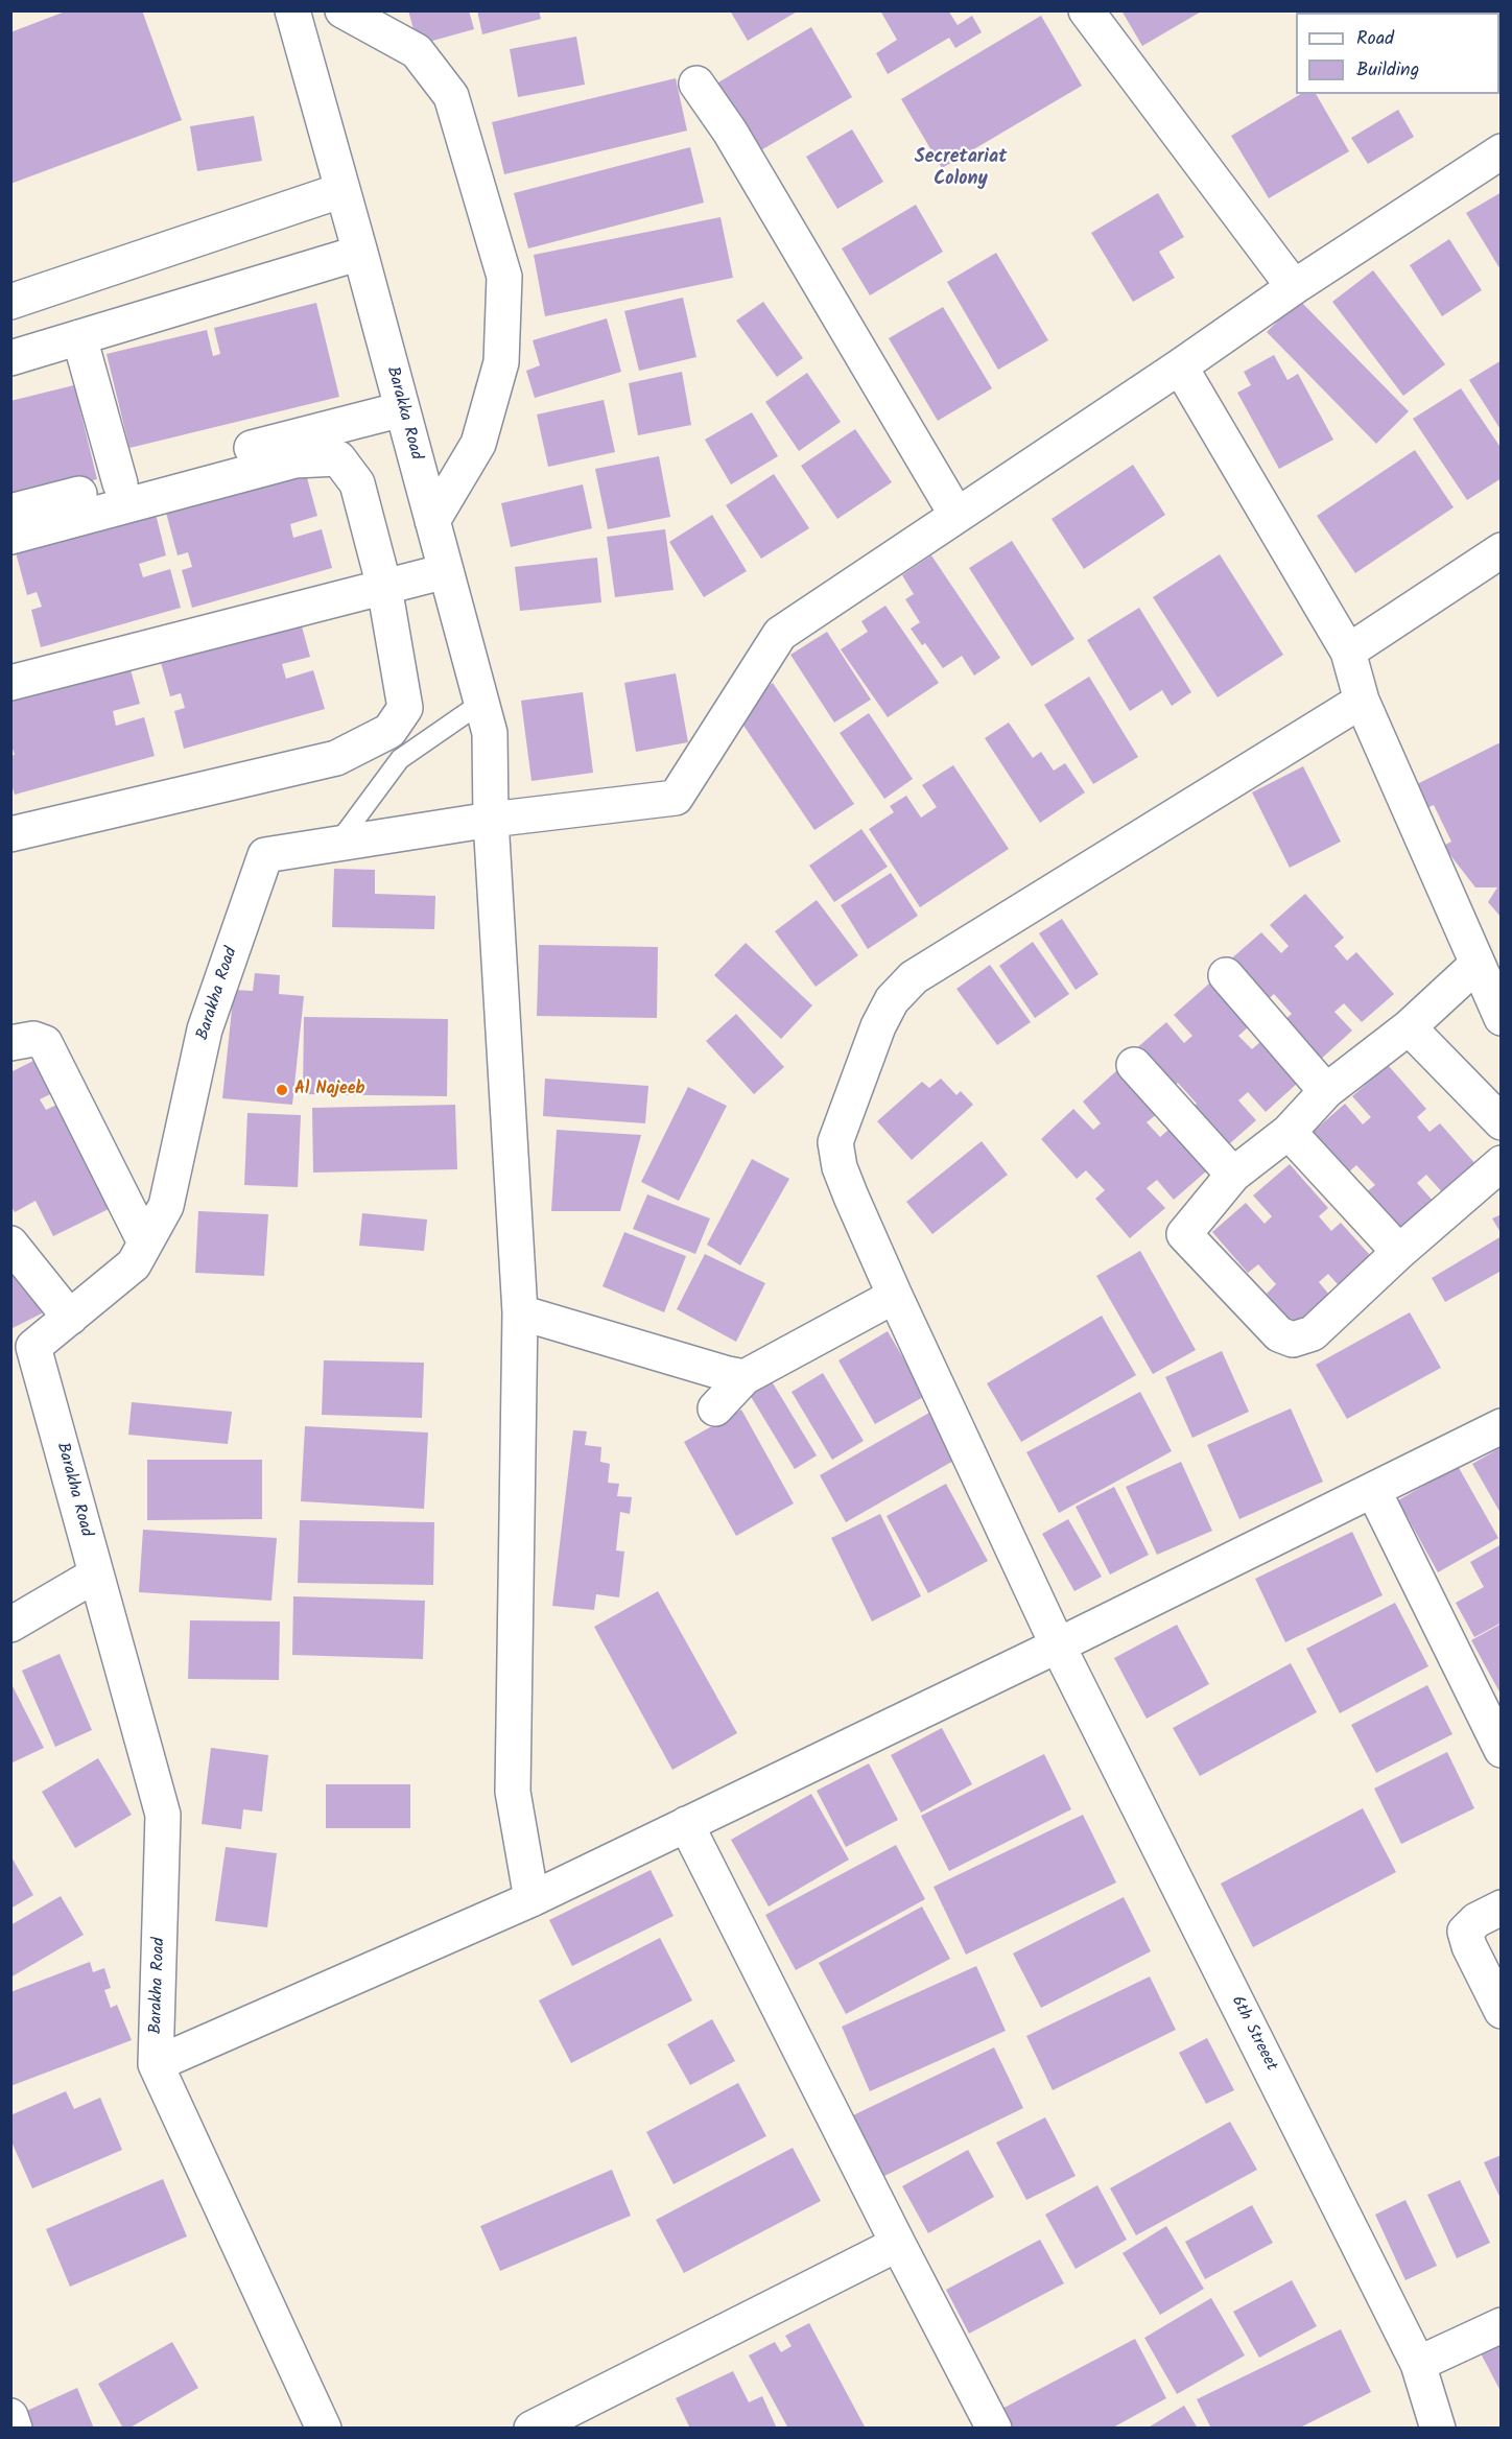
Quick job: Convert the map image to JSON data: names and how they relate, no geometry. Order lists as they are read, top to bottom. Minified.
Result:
{"streets":{"street":["Barakka Road","Barakha Road","6th Streeet"]},"districts":["Secretariat Colony"],"places":["Al Najeeb"],"legend":["Road","Building"]}
